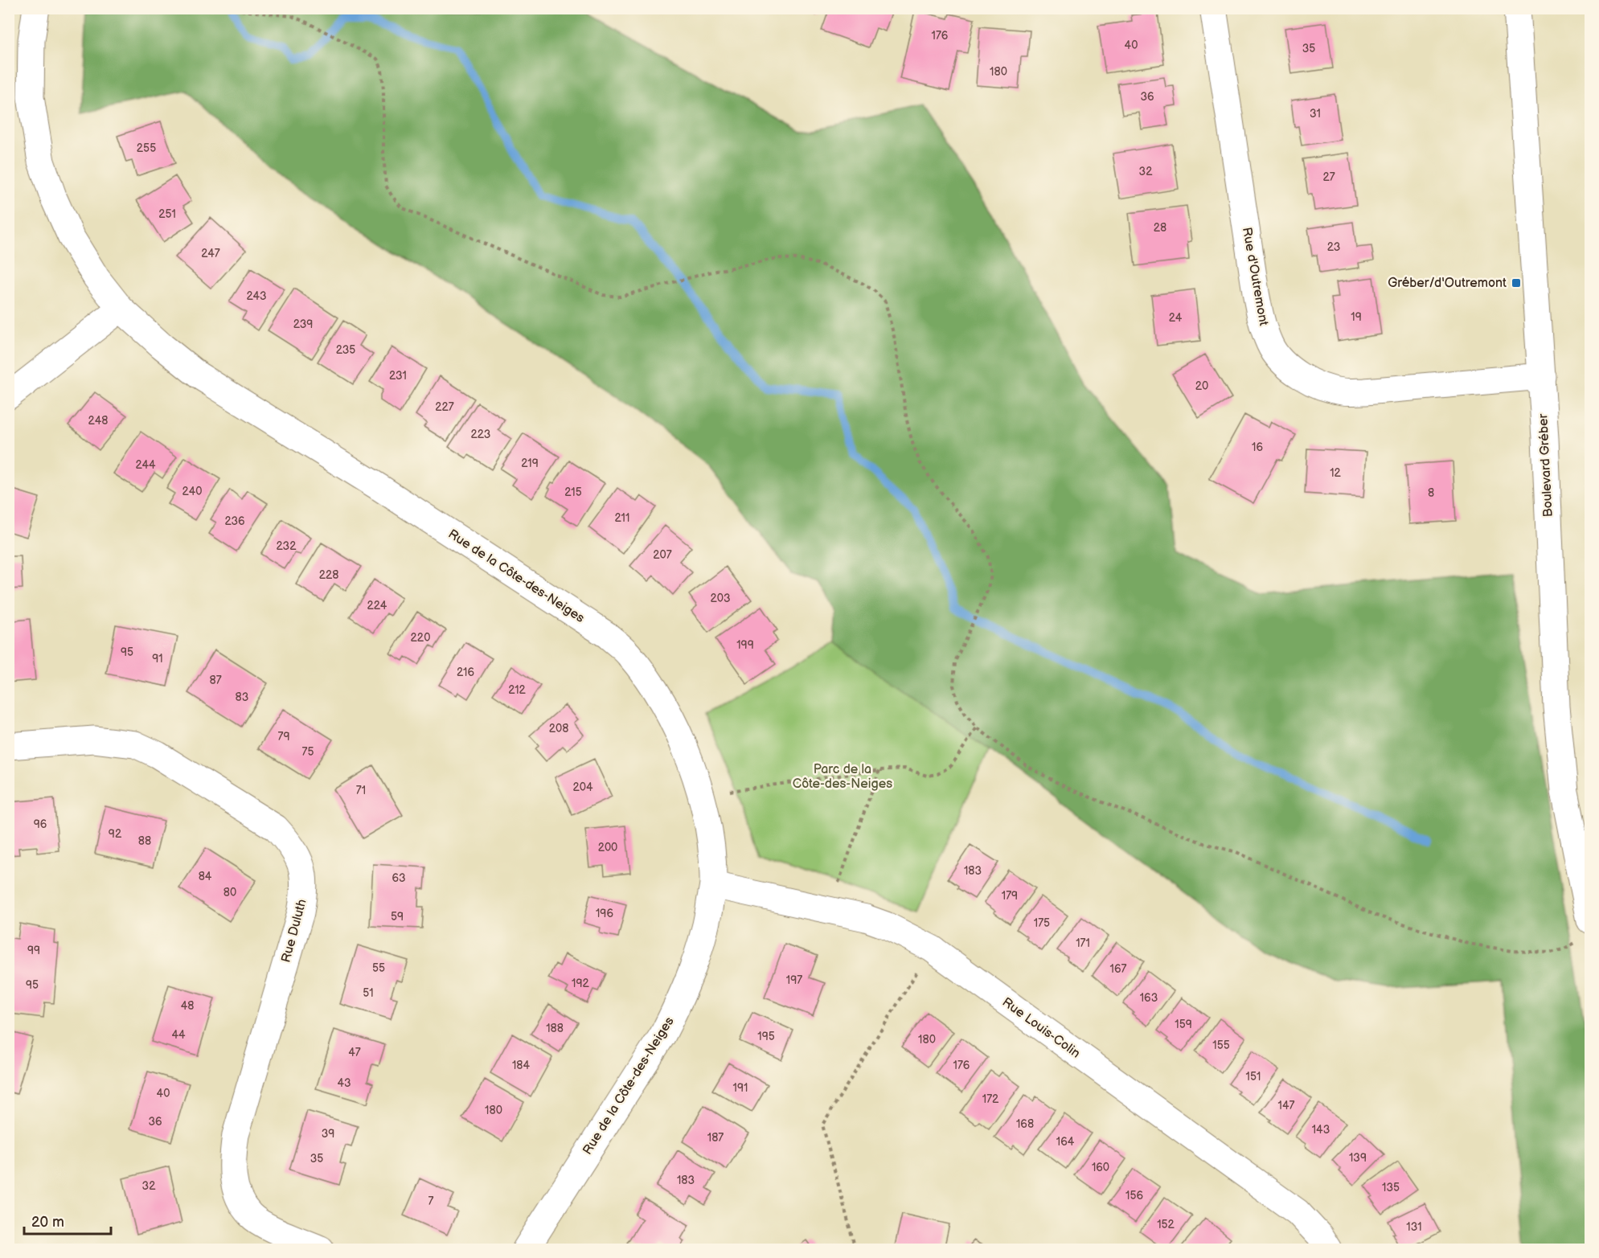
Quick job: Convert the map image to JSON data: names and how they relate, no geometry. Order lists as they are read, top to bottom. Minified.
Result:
{"streets":{"street":["Rue d'Outremont","Boulevard Gréber","Rue de la Côte-des-Neiges","Rue Duluth","Rue Louis-Colin"]},"crossings":[["Rue d'Outremont","Boulevard Gréber"],["Rue de la Côte-des-Neiges","Rue Louis-Colin"]],"parks":["Parc de la Côte-des-Neiges"],"places":{"transit":["Gréber/d'Outremont"]},"house_numbers":["176","40","35","180","36","31","255","32","27","251","28","23","247","243","19","24","239","235","231","20","227","248","223","16","219","244","12","240","215","8","211","236","232","207","228","203","224","220","199","95","91","216","87","212","83","208","79","75","204","71","96","92","88","200","183","84","63","80","179","196","59","175","171","99","55","167","197","192","95","51","163","48","159","188","44","195","180","155","47","184","176","151","43","191","40","172","147","180","36","168","143","39","187","164","139","35","160","183","32","135","156","7","152","131"],"scale_bar":"20 m"}
